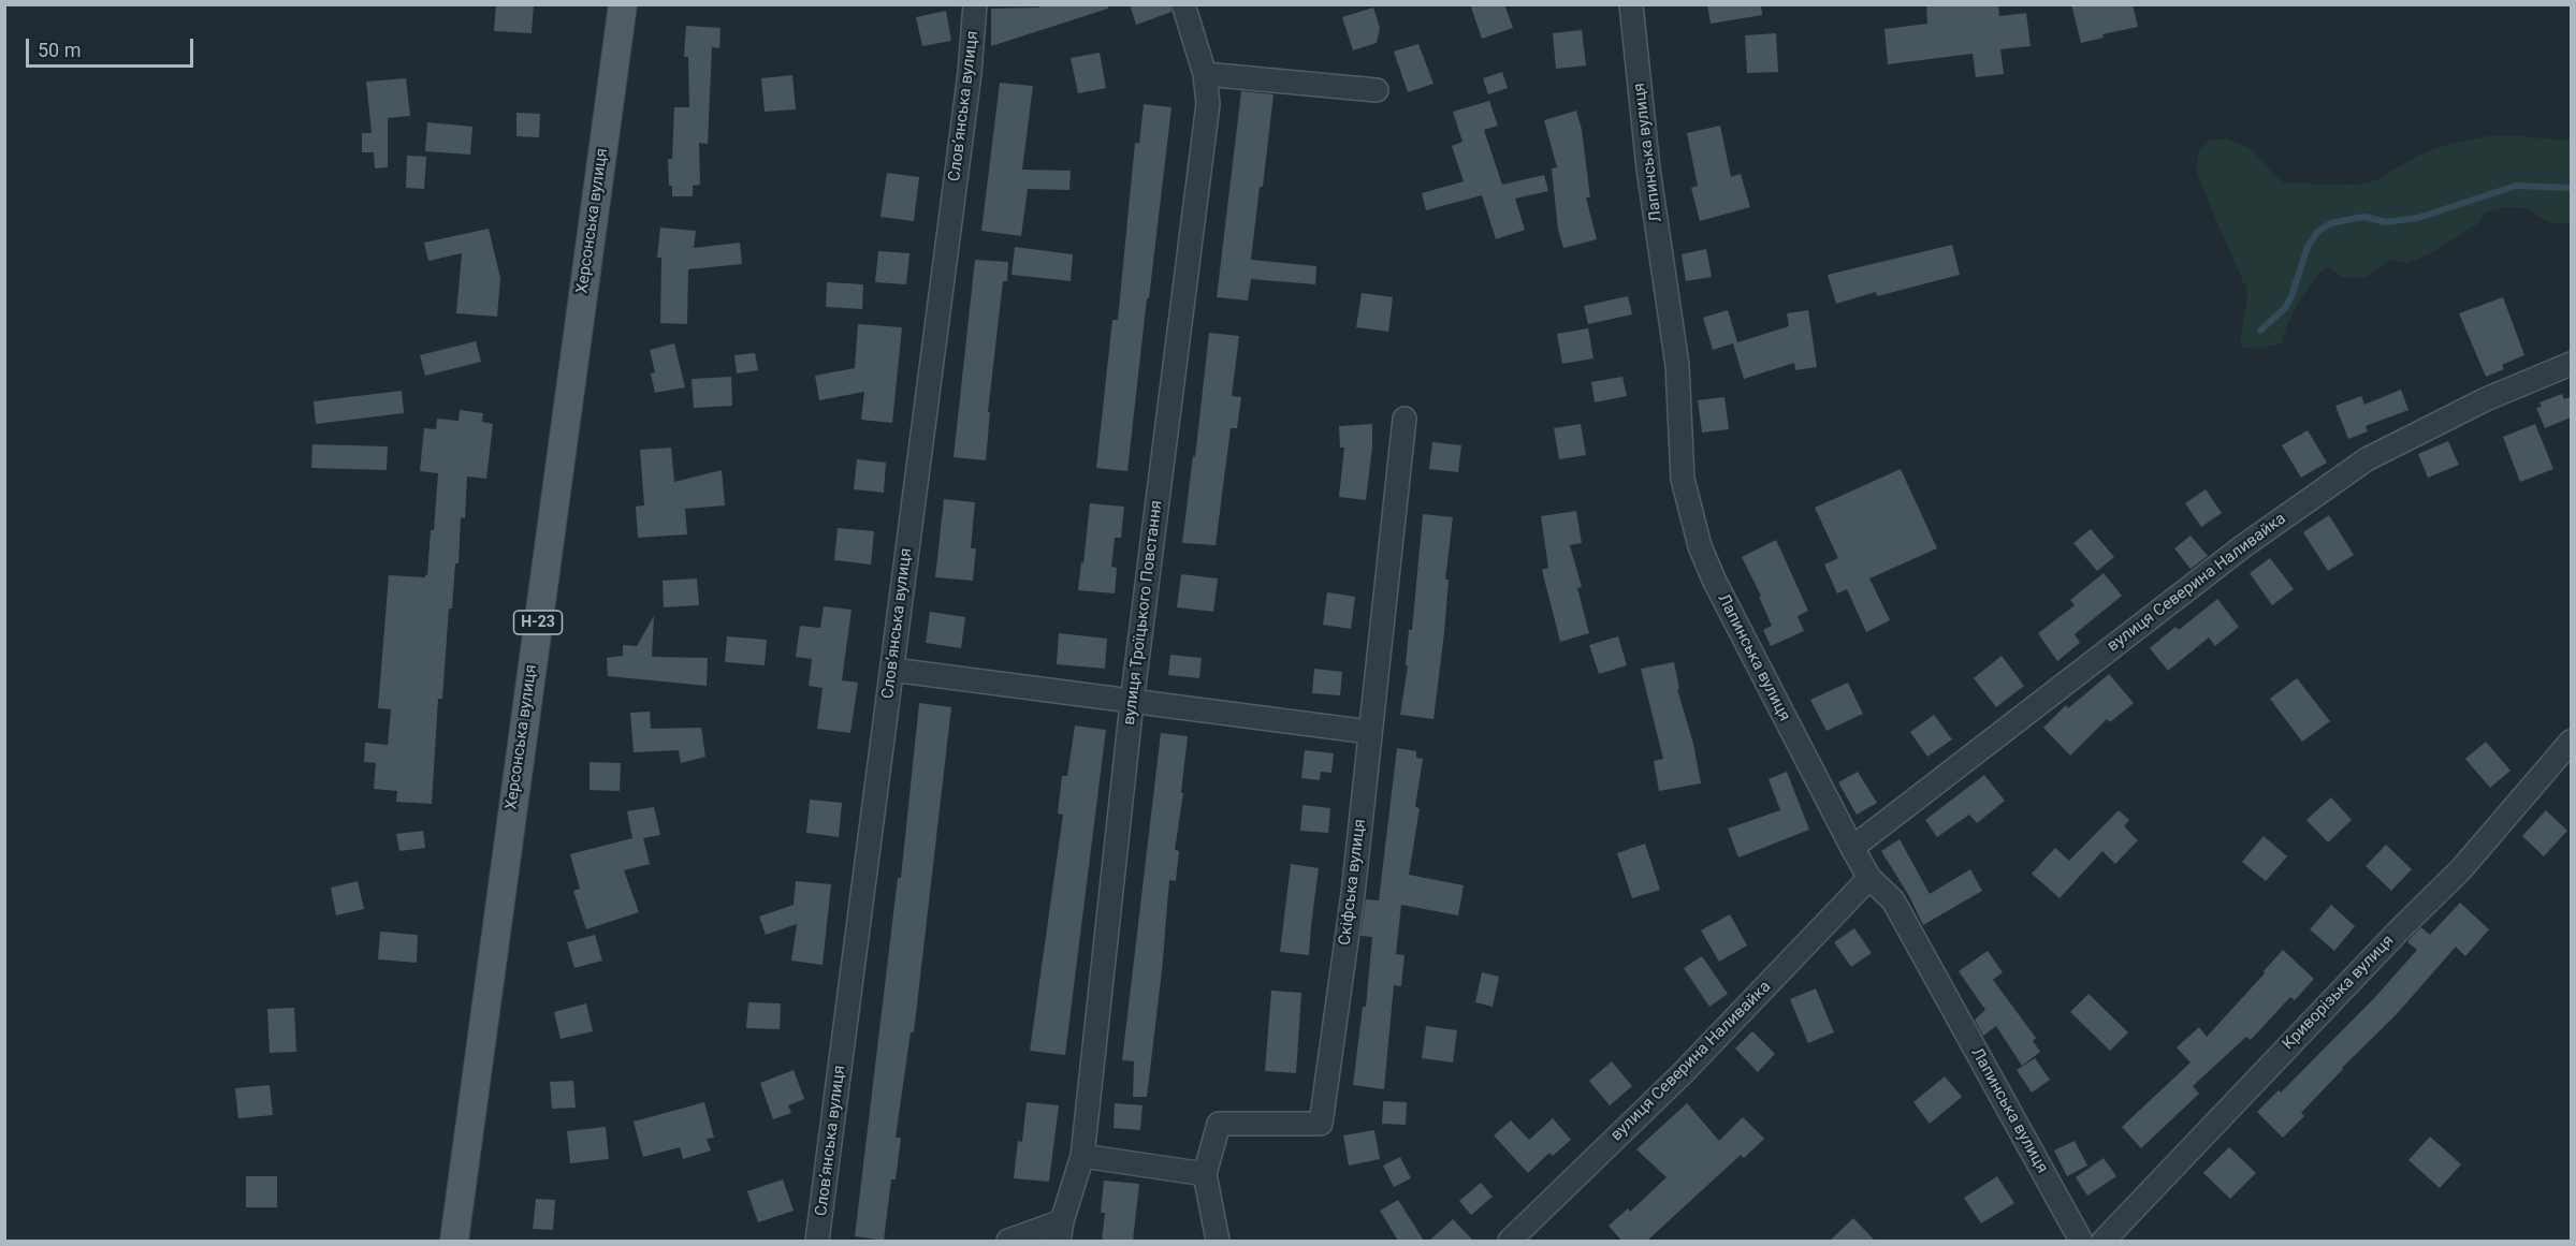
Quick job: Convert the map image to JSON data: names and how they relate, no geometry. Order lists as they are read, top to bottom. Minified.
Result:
{"streets":{"main road":["Херсонська вулиця","Н-23"],"street":["Словʼянська вулиця","Лапинська вулиця","вулиця Северина Наливайка","вулиця Троїцького Повстання","Скіфська вулиця","Криворізька вулиця"]},"crossings":[["Лапинська вулиця","вулиця Северина Наливайка"]],"scale_bar":"50 m"}
